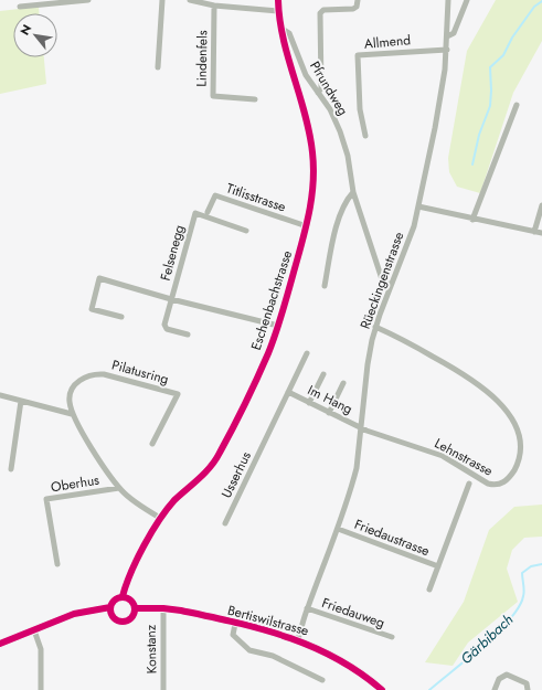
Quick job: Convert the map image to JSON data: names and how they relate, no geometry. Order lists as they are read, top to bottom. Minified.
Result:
{"streets":{"main road":["Bertiswilstrasse"],"street":["Allmend","Lindenfels","Pfrundweg","Titlisstrasse","Felsenegg","Rüeckingenstrasse","Eschenbachstrasse","Pilatusring","Im Hang","Lehnstrasse","Usserhus","Oberhus","Friedaustrasse","Friedauweg","Konstanz"]},"crossings":[["Allmend","Rüeckingenstrasse"],["Pfrundweg","Rüeckingenstrasse"],["Pfrundweg","Eschenbachstrasse"],["Titlisstrasse","Eschenbachstrasse"],["Felsenegg","Eschenbachstrasse"],["Rüeckingenstrasse","Im Hang"],["Rüeckingenstrasse","Lehnstrasse"],["Rüeckingenstrasse","Friedaustrasse"],["Rüeckingenstrasse","Friedauweg"],["Rüeckingenstrasse","Bertiswilstrasse"],["Eschenbachstrasse","Bertiswilstrasse"],["Im Hang","Lehnstrasse"],["Im Hang","Usserhus"],["Bertiswilstrasse","Konstanz"]],"water":["Gärbibach"],"north":"top left"}
